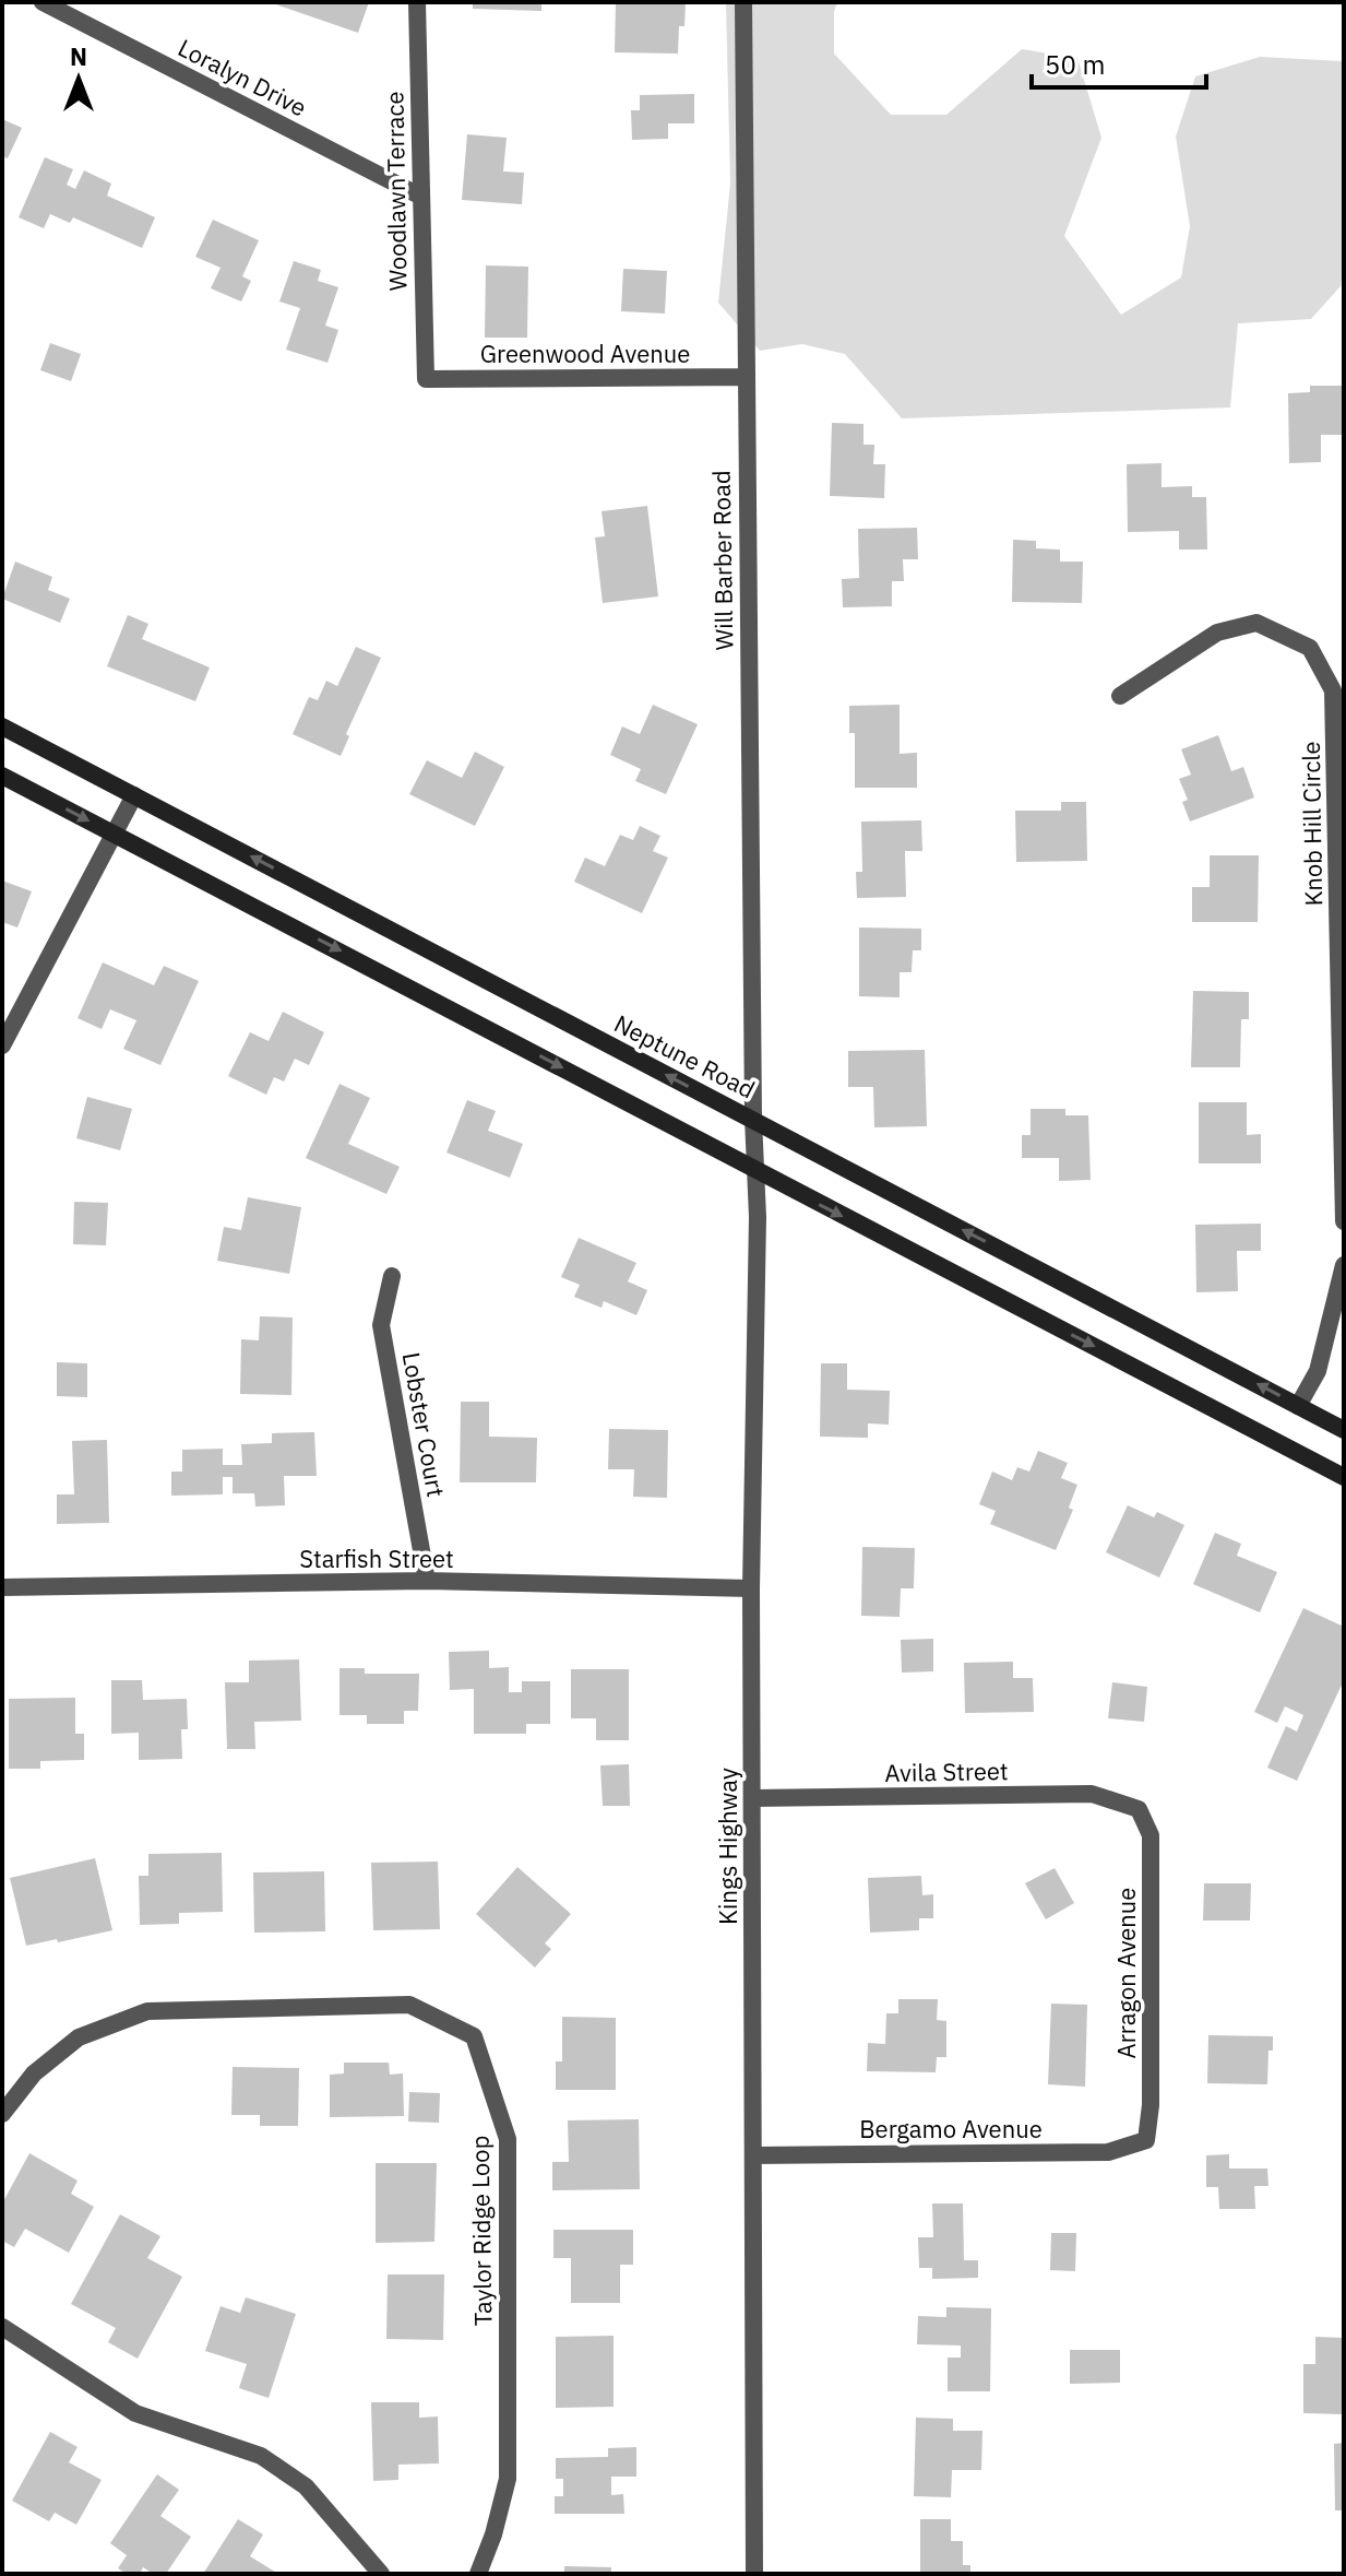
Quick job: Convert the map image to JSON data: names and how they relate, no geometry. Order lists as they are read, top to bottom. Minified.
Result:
{"streets":{"main road":["Neptune Road"],"street":["Loralyn Drive","Woodlawn Terrace","Greenwood Avenue","Will Barber Road","Knob Hill Circle","Lobster Court","Starfish Street","Avila Street","Kings Highway","Arragon Avenue","Bergamo Avenue","Taylor Ridge Loop"]},"crossings":[["Loralyn Drive","Woodlawn Terrace"],["Woodlawn Terrace","Greenwood Avenue"],["Greenwood Avenue","Will Barber Road"],["Will Barber Road","Neptune Road"],["Will Barber Road","Kings Highway"],["Neptune Road","Kings Highway"],["Lobster Court","Starfish Street"],["Starfish Street","Kings Highway"],["Avila Street","Kings Highway"],["Avila Street","Arragon Avenue"],["Kings Highway","Bergamo Avenue"],["Arragon Avenue","Bergamo Avenue"]],"scale_bar":"50 m","north":"top"}
